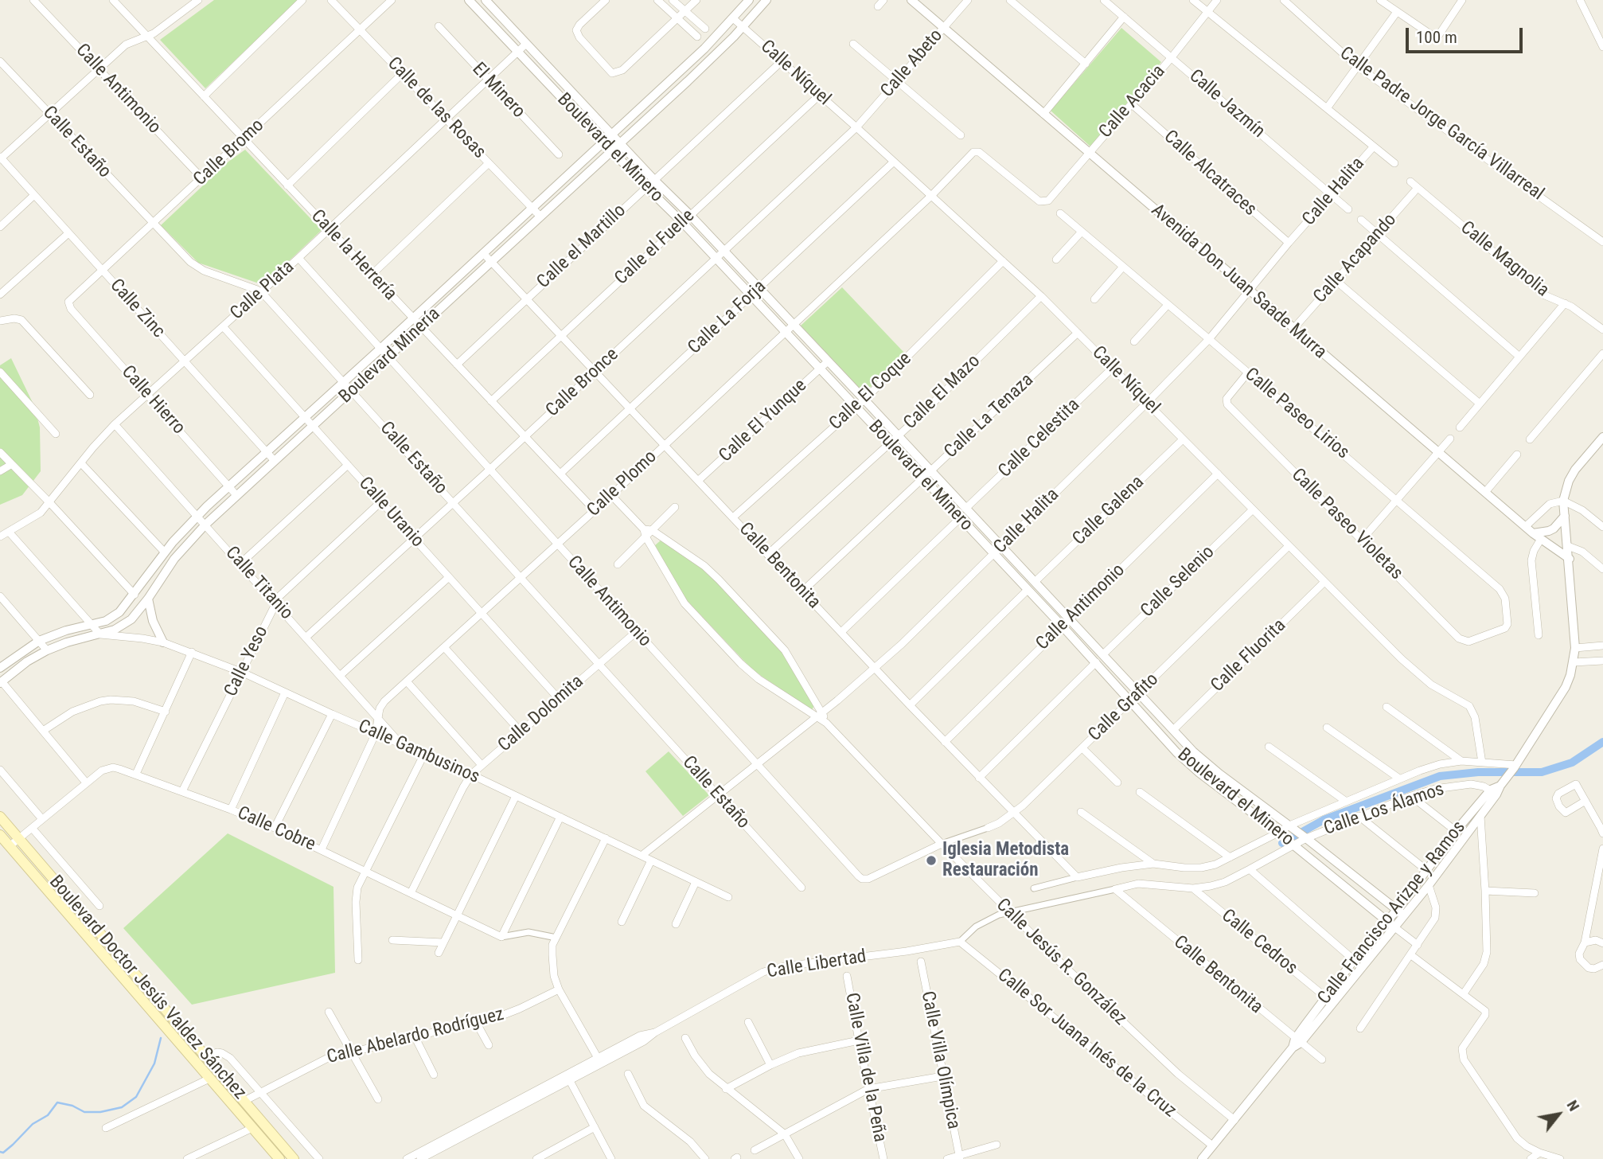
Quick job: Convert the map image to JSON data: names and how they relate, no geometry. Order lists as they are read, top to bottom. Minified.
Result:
{"streets":{"main road":["Boulevard Doctor Jesús Valdez Sánchez"],"street":["Calle Abeto","Calle Níquel","Calle Antimonio","El Minero","Calle Acacia","Calle Jazmín","Calle de las Rosas","Calle Padre Jorge García Villarreal","Calle Estaño","Boulevard el Minero","Calle Bromo","Calle Alcatraces","Calle Halita","Calle el Martillo","Calle el Fuelle","Calle la Herrería","Calle Acapando","Calle Magnolia","Avenida Don Juan Saade Murra","Calle Plata","Calle Zinc","Calle La Forja","Boulevard Minería","Calle Bronce","Calle El Coque","Calle El Mazo","Calle Hierro","Calle Paseo Lirios","Calle La Tenaza","Calle El Yunque","Calle Celestita","Calle Plomo","Calle Galena","Calle Uranio","Calle Paseo Violetas","Calle Bentonita","Calle Selenio","Calle Titanio","Calle Fluorita","Calle Yeso","Calle Grafito","Calle Dolomita","Calle Gambusinos","Calle Los Álamos","Calle Cobre","Calle Francisco Arizpe y Ramos","Calle Cedros","Calle Jesús R. González","Calle Libertad","Calle Abelardo Rodríguez","Calle Sor Juana Inés de la Cruz","Calle Villa Olímpica","Calle Villa de la Peña"]},"crossings":[["Calle Abeto","Calle Níquel"],["Calle Abeto","Avenida Don Juan Saade Murra"],["Calle Abeto","Calle Bronce"],["Calle Níquel","Calle Antimonio"],["Calle Níquel","Calle Halita"],["Calle Níquel","Calle el Martillo"],["Calle Níquel","Calle el Fuelle"],["Calle Níquel","Calle La Forja"],["Calle Níquel","Boulevard Minería"],["Calle Níquel","Calle Bronce"],["Calle Níquel","Calle El Coque"],["Calle Níquel","Calle El Mazo"],["Calle Níquel","Calle La Tenaza"],["Calle Níquel","Calle Celestita"],["Calle Níquel","Calle Plomo"],["Calle Níquel","Calle Galena"],["Calle Níquel","Calle Selenio"],["Calle Níquel","Calle Fluorita"],["Calle Níquel","Calle Grafito"],["Calle Níquel","Calle Los Álamos"],["Calle Antimonio","Boulevard el Minero"],["Calle Antimonio","Calle Bromo"],["Calle Antimonio","Calle Halita"],["Calle Antimonio","Calle Plata"],["Calle Antimonio","Boulevard Minería"],["Calle Antimonio","Calle Bronce"],["Calle Antimonio","Calle Plomo"],["Calle Antimonio","Calle Bentonita"],["Calle Antimonio","Calle Grafito"],["Calle Antimonio","Calle Dolomita"],["Calle Antimonio","Calle Jesús R. González"],["El Minero","Calle Plata"],["Calle Acacia","Calle Jazmín"],["Calle Acacia","Calle Alcatraces"],["Calle Acacia","Avenida Don Juan Saade Murra"],["Calle Acacia","Calle Plomo"],["Calle Jazmín","Calle Halita"],["Calle de las Rosas","Calle Bromo"],["Calle de las Rosas","Calle Plata"],["Calle de las Rosas","Boulevard Minería"],["Calle Estaño","Calle Bromo"],["Calle Estaño","Calle Halita"],["Calle Estaño","Calle Plata"],["Calle Estaño","Boulevard Minería"],["Calle Estaño","Calle Bronce"],["Calle Estaño","Calle Plomo"],["Calle Estaño","Calle Dolomita"],["Boulevard el Minero","Calle Halita"],["Boulevard el Minero","Calle el Martillo"],["Boulevard el Minero","Calle el Fuelle"],["Boulevard el Minero","Calle Plata"],["Boulevard el Minero","Calle La Forja"],["Boulevard el Minero","Boulevard Minería"],["Boulevard el Minero","Calle Bronce"],["Boulevard el Minero","Calle El Coque"],["Boulevard el Minero","Calle El Mazo"],["Boulevard el Minero","Calle La Tenaza"],["Boulevard el Minero","Calle El Yunque"],["Boulevard el Minero","Calle Celestita"],["Boulevard el Minero","Calle Plomo"],["Boulevard el Minero","Calle Galena"],["Boulevard el Minero","Calle Selenio"],["Boulevard el Minero","Calle Fluorita"],["Boulevard el Minero","Calle Grafito"],["Boulevard el Minero","Calle Los Álamos"],["Boulevard el Minero","Calle Francisco Arizpe y Ramos"],["Calle Bromo","Calle la Herrería"],["Calle Bromo","Calle Zinc"],["Calle Bromo","Calle Hierro"],["Calle Alcatraces","Calle Halita"],["Calle Halita","Avenida Don Juan Saade Murra"],["Calle Halita","Calle Paseo Lirios"],["Calle Halita","Calle Bentonita"],["Calle Halita","Calle Gambusinos"],["Calle Halita","Calle Jesús R. González"],["Calle el Martillo","Calle la Herrería"],["Calle el Martillo","Calle Bentonita"],["Calle el Fuelle","Calle la Herrería"],["Calle el Fuelle","Calle Bentonita"],["Calle la Herrería","Calle Plata"],["Calle la Herrería","Calle La Forja"],["Calle la Herrería","Boulevard Minería"],["Calle la Herrería","Calle Bronce"],["Calle la Herrería","Calle Plomo"],["Calle Acapando","Calle Magnolia"],["Calle Acapando","Avenida Don Juan Saade Murra"],["Avenida Don Juan Saade Murra","Calle Francisco Arizpe y Ramos"],["Calle Plata","Calle Zinc"],["Calle Plata","Calle Hierro"],["Calle Plata","Calle Uranio"],["Calle Plata","Calle Titanio"],["Calle Zinc","Boulevard Minería"],["Calle La Forja","Calle Bentonita"],["Boulevard Minería","Calle Hierro"],["Boulevard Minería","Calle Uranio"],["Boulevard Minería","Calle Bentonita"],["Boulevard Minería","Calle Titanio"],["Boulevard Minería","Calle Gambusinos"],["Calle Bronce","Calle Uranio"],["Calle Bronce","Calle Bentonita"],["Calle Bronce","Calle Titanio"],["Calle El Coque","Calle Bentonita"],["Calle El Mazo","Calle Bentonita"],["Calle Paseo Lirios","Calle Paseo Violetas"],["Calle La Tenaza","Calle Bentonita"],["Calle El Yunque","Calle Bentonita"],["Calle Plomo","Calle Uranio"],["Calle Plomo","Calle Bentonita"],["Calle Plomo","Calle Titanio"],["Calle Plomo","Calle Gambusinos"],["Calle Plomo","Calle Cobre"],["Calle Plomo","Calle Jesús R. González"],["Calle Uranio","Calle Yeso"],["Calle Uranio","Calle Dolomita"],["Calle Bentonita","Calle Grafito"],["Calle Bentonita","Calle Los Álamos"],["Calle Bentonita","Calle Francisco Arizpe y Ramos"],["Calle Titanio","Calle Yeso"],["Calle Titanio","Calle Gambusinos"],["Calle Yeso","Calle Gambusinos"],["Calle Yeso","Calle Cobre"],["Calle Grafito","Calle Jesús R. González"],["Calle Dolomita","Calle Gambusinos"],["Calle Dolomita","Calle Cobre"],["Calle Los Álamos","Calle Francisco Arizpe y Ramos"],["Calle Los Álamos","Calle Cedros"],["Calle Los Álamos","Calle Jesús R. González"],["Calle Los Álamos","Calle Libertad"],["Calle Los Álamos","Calle Sor Juana Inés de la Cruz"],["Calle Cobre","Boulevard Doctor Jesús Valdez Sánchez"],["Calle Francisco Arizpe y Ramos","Calle Cedros"],["Calle Francisco Arizpe y Ramos","Calle Jesús R. González"],["Calle Francisco Arizpe y Ramos","Calle Sor Juana Inés de la Cruz"],["Calle Libertad","Calle Sor Juana Inés de la Cruz"],["Boulevard Doctor Jesús Valdez Sánchez","Calle Abelardo Rodríguez"]],"places":["Iglesia Metodista Restauración"],"scale_bar":"100 m","north":"top right"}
